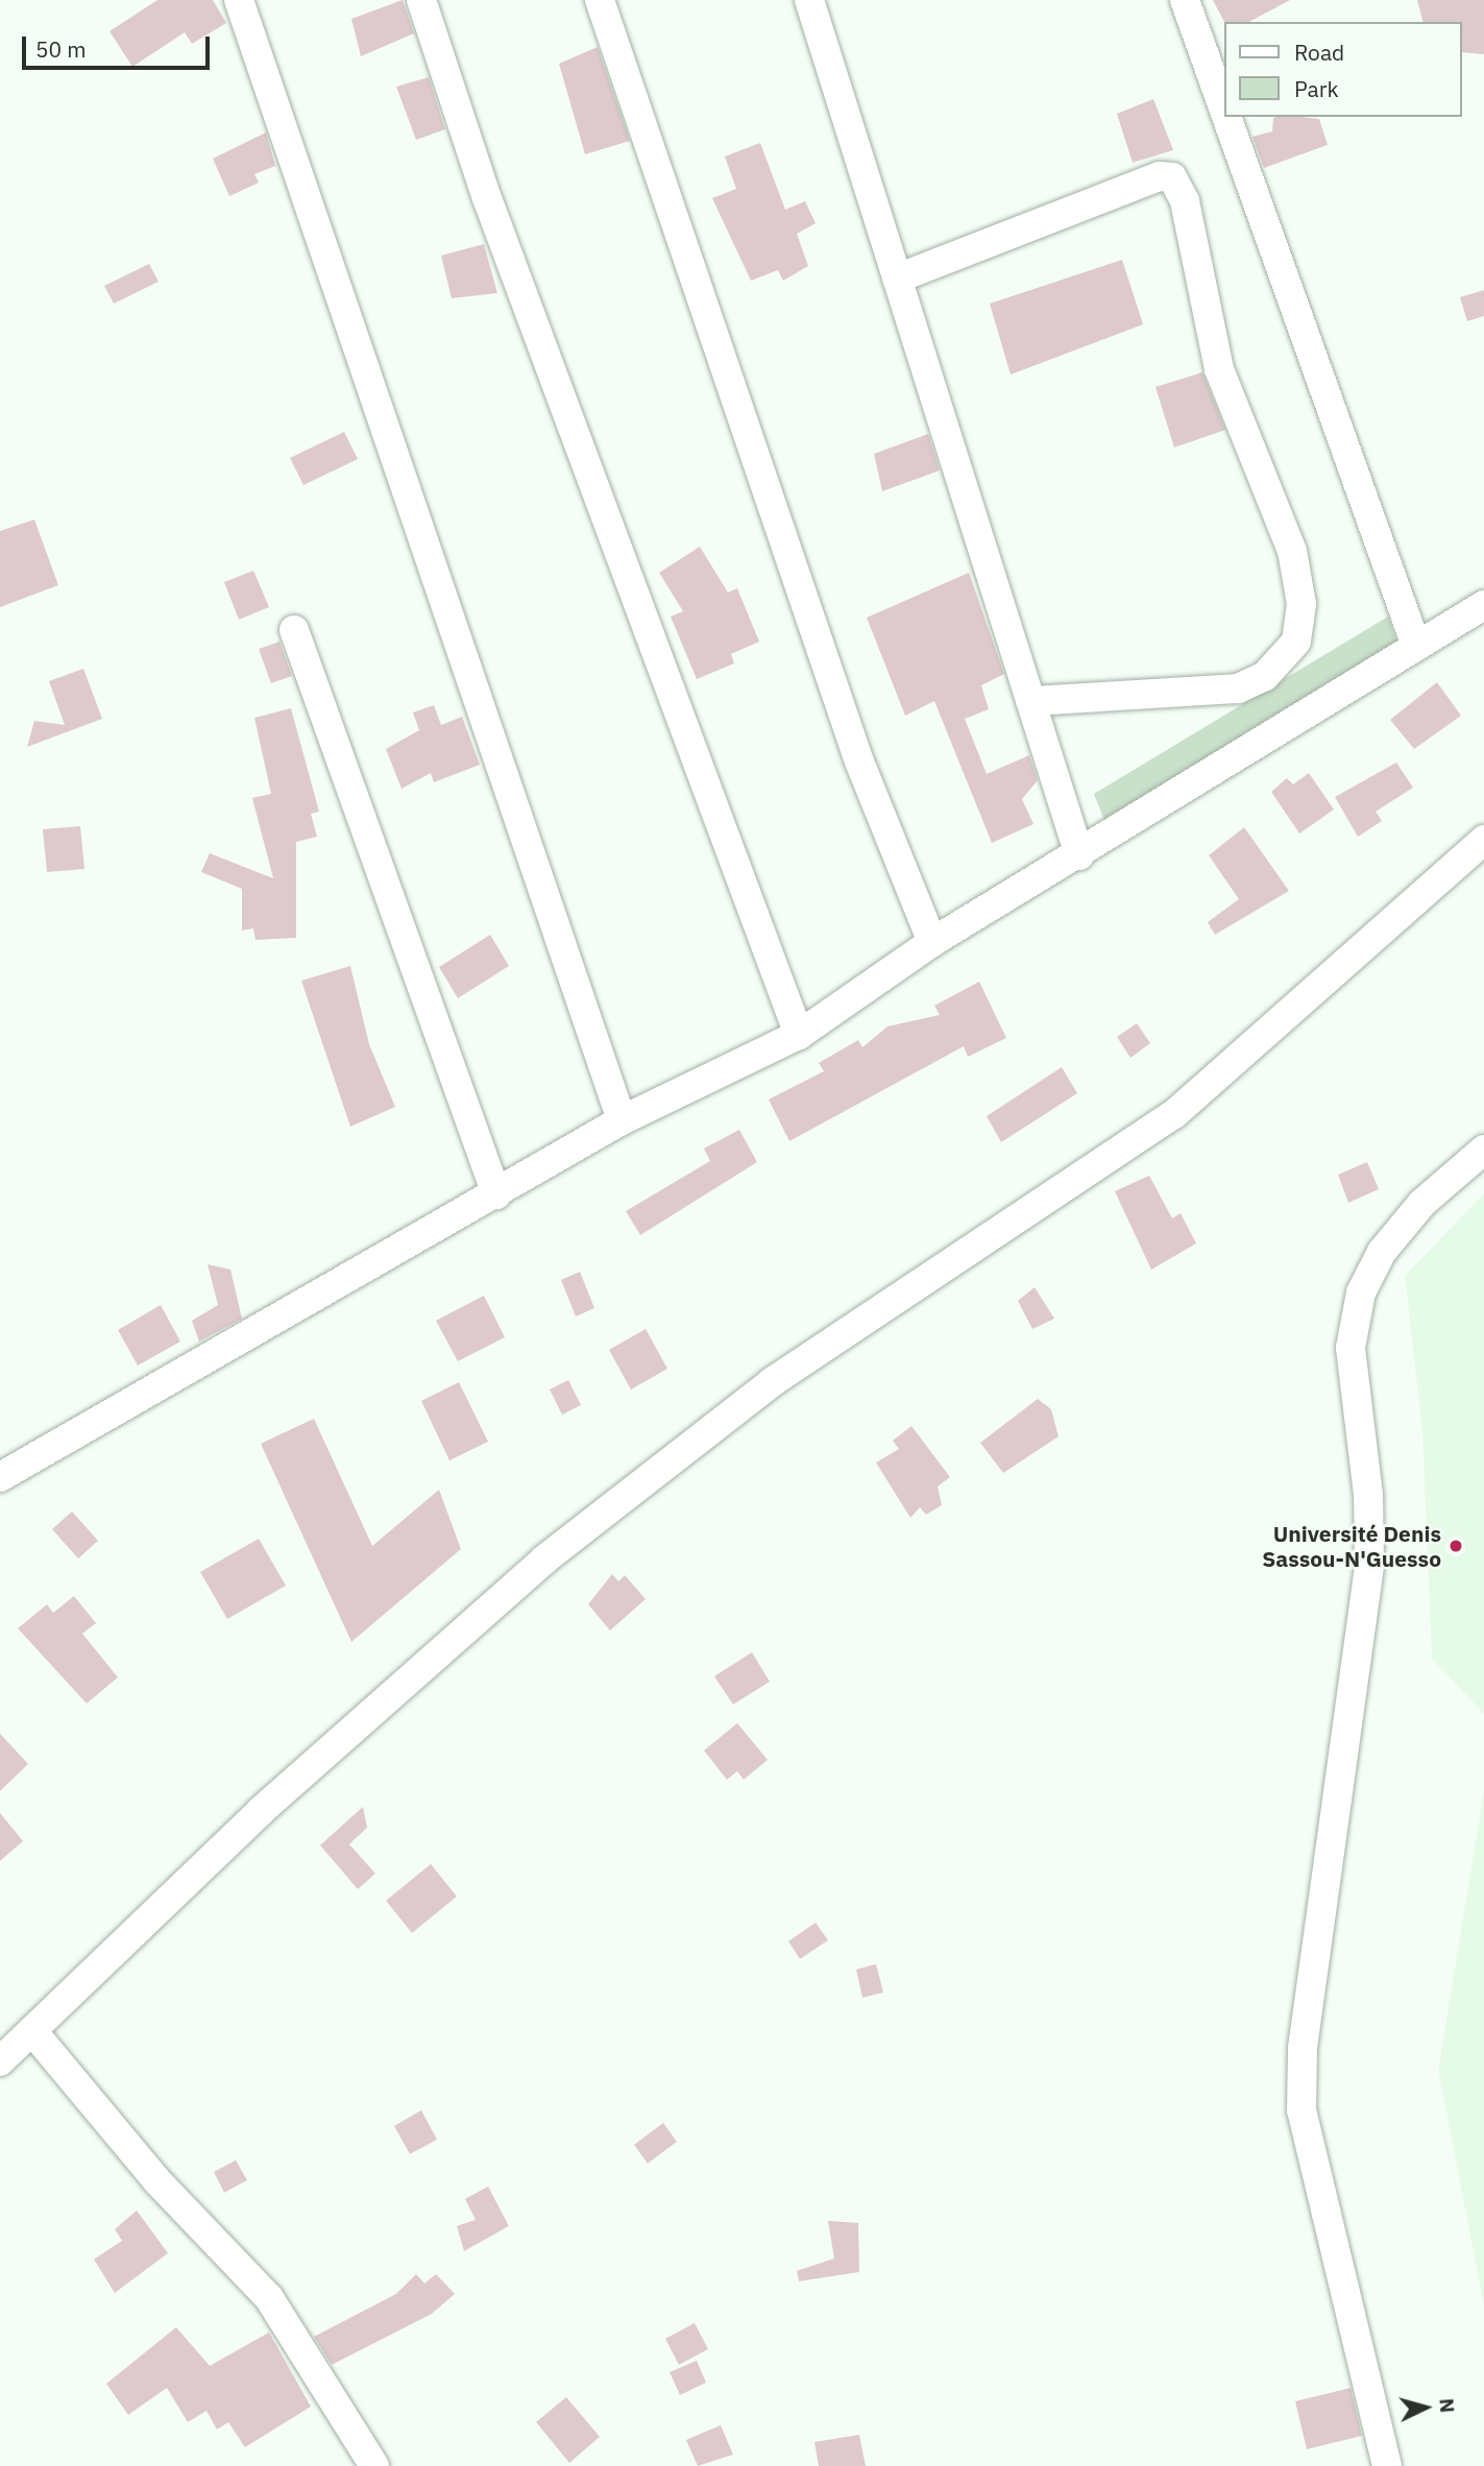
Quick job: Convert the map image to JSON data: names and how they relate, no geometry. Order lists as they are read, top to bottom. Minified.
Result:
{"places":["Université Denis Sassou-N'Guesso"],"legend":["Road","Park"],"scale_bar":"50 m","north":"right"}
